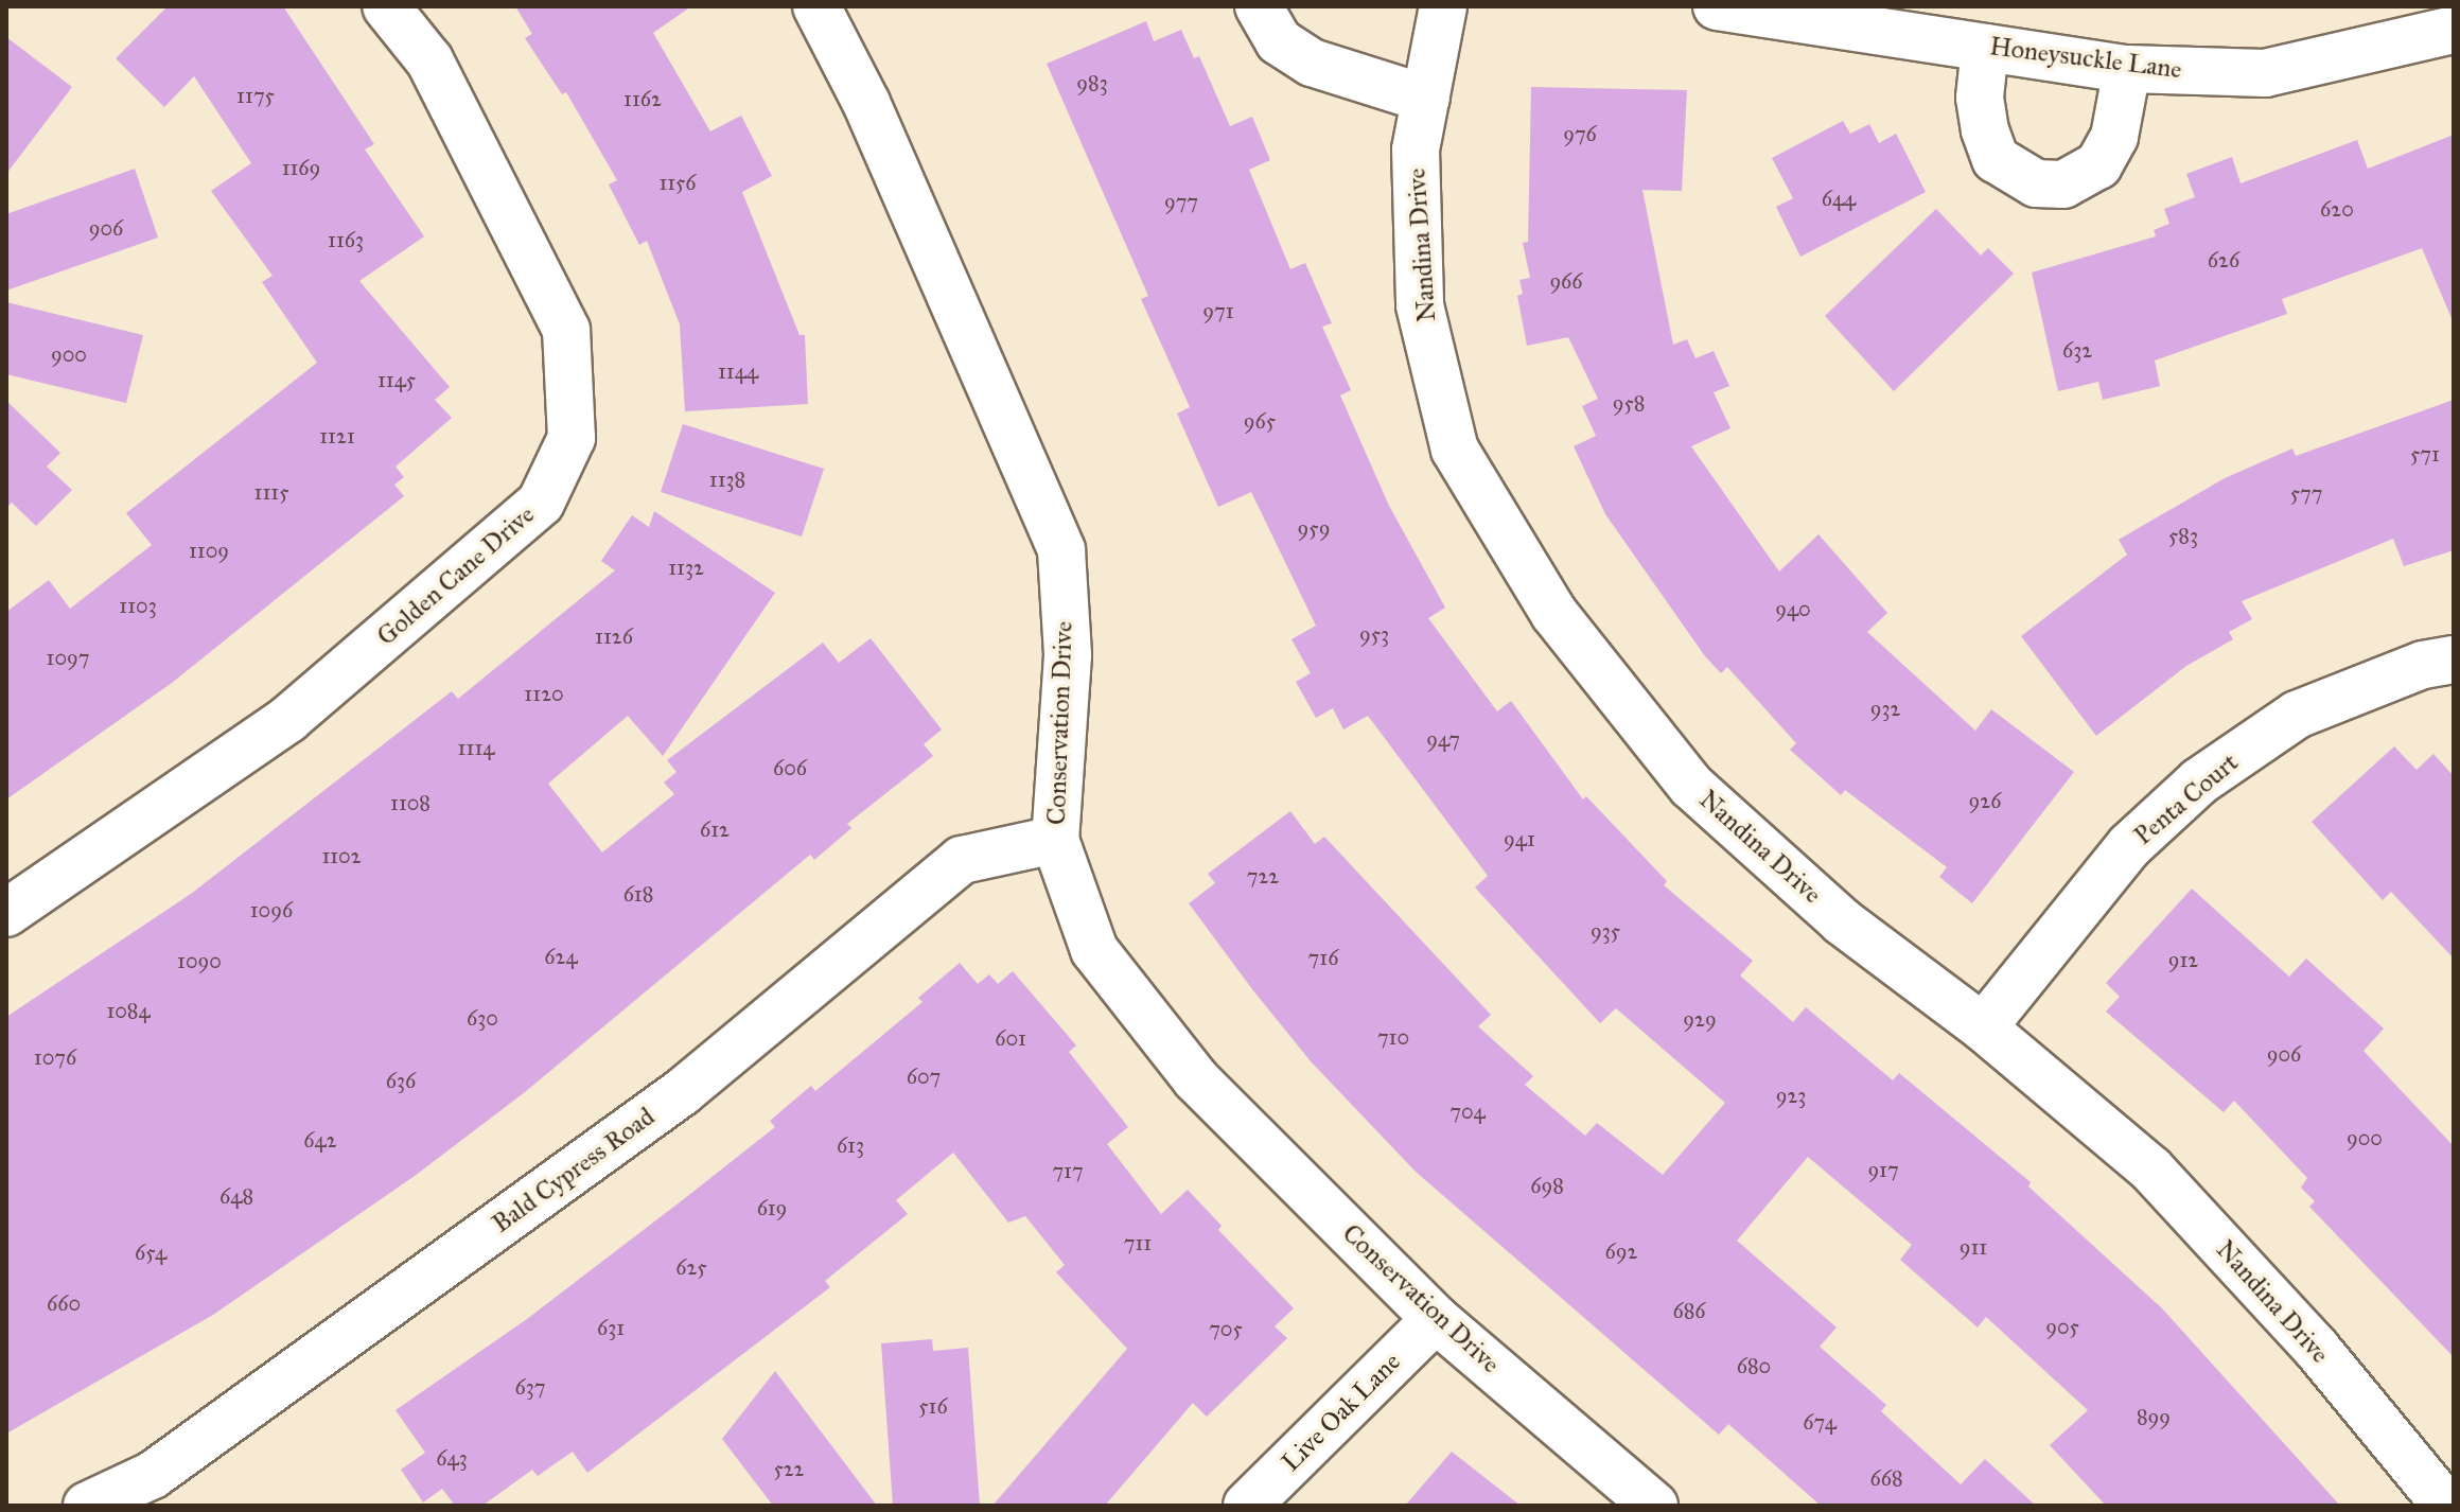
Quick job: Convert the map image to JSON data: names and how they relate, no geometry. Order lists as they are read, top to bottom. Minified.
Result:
{"streets":{"street":["Honeysuckle Lane","Nandina Drive","Golden Cane Drive","Conservation Drive","Penta Court","Bald Cypress Road","Live Oak Lane"]},"crossings":[["Nandina Drive","Penta Court"],["Conservation Drive","Bald Cypress Road"],["Conservation Drive","Live Oak Lane"]],"house_numbers":["983","1175","1162","976","1169","1156","644","977","620","906","1163","626","966","971","632","900","1144","1145","958","965","1121","571","1138","1115","577","959","583","1109","1132","1103","940","953","1126","1097","1120","932","947","1114","606","926","1108","612","941","1102","722","618","1096","935","624","716","912","1090","1084","630","929","710","601","906","1076","607","636","923","704","900","642","613","917","717","698","648","619","711","911","692","654","625","660","686","905","631","705","680","637","516","899","674","643","522","668"]}
